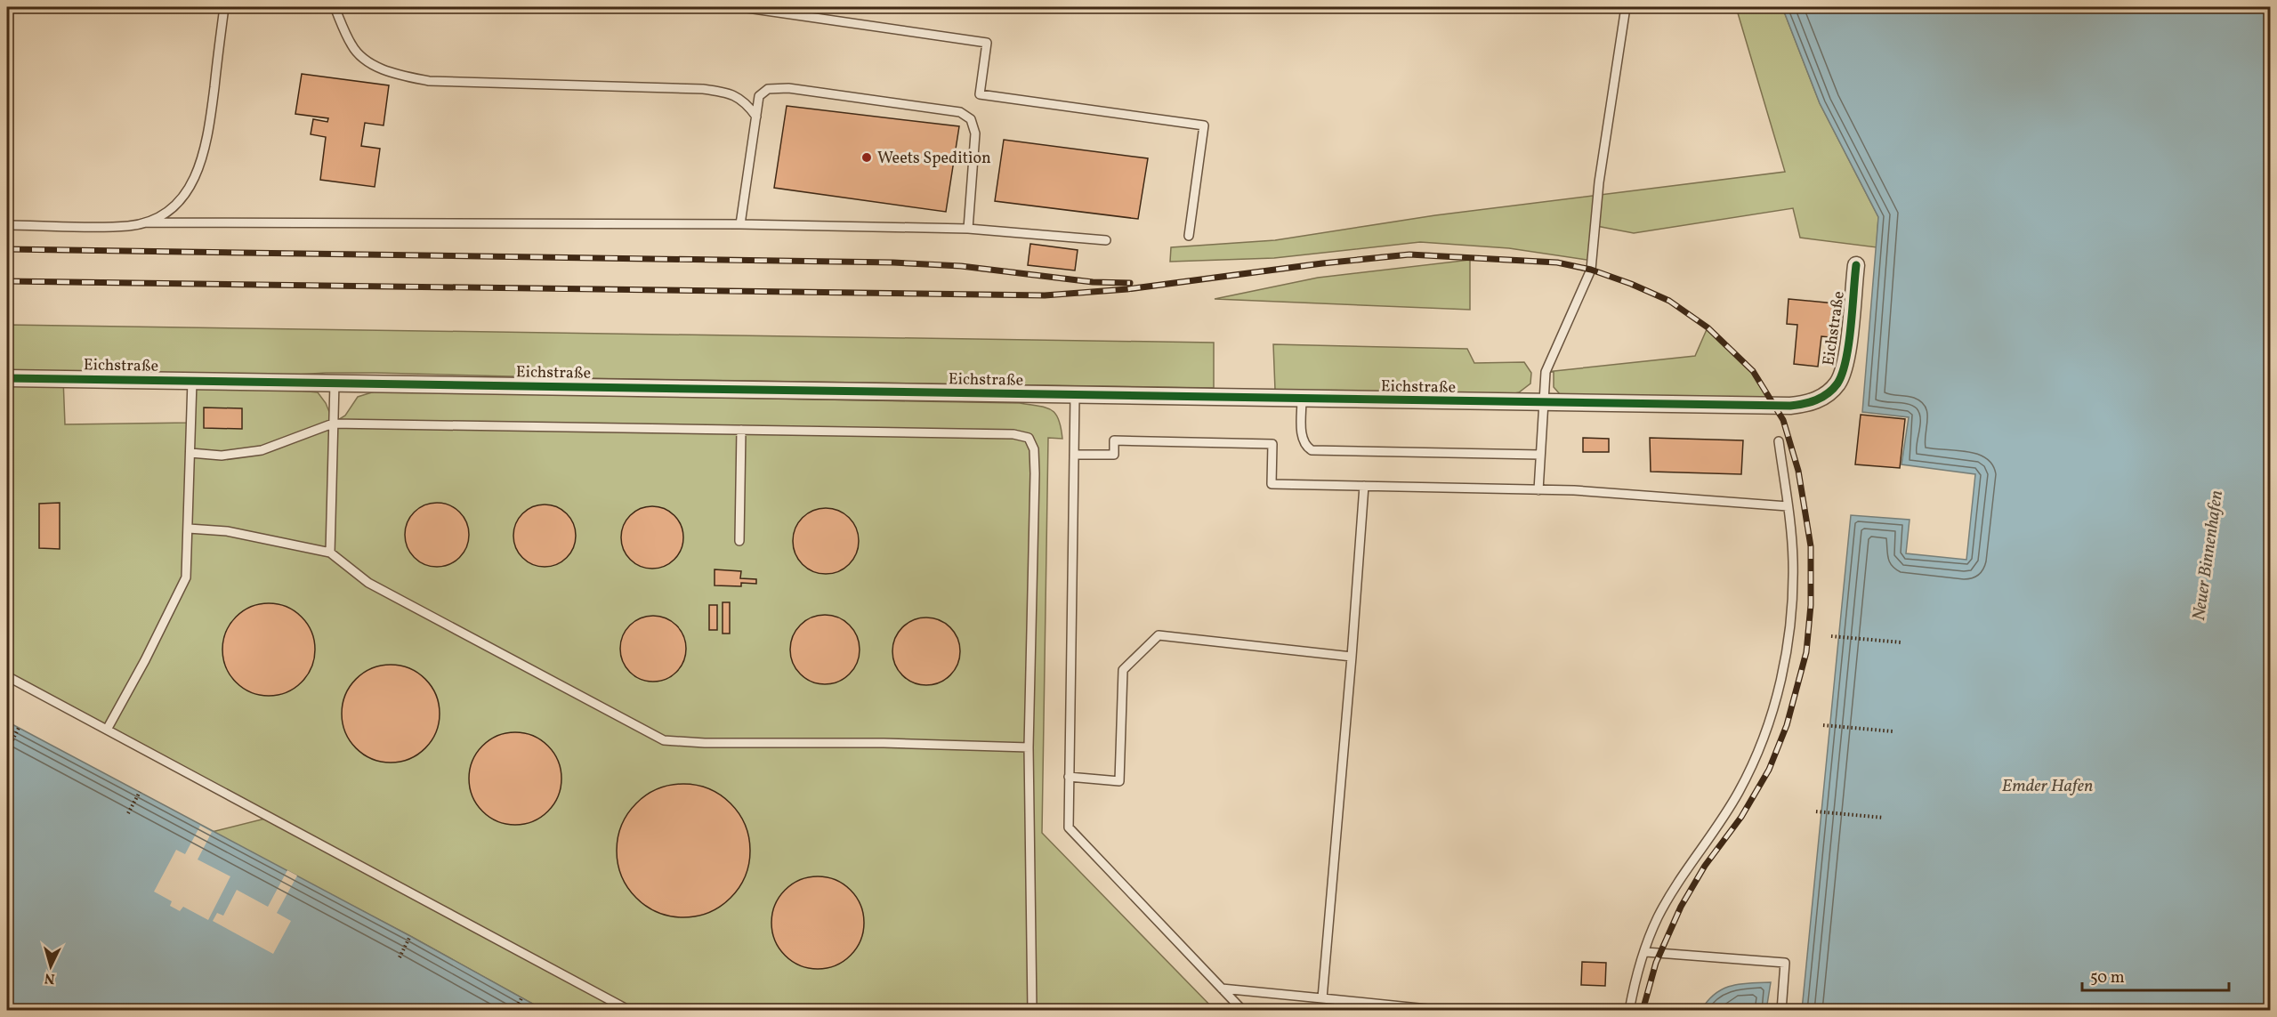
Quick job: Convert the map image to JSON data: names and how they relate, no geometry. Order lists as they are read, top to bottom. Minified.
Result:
{"streets":{"street":["Eichstraße"]},"water":["Neuer Binnenhafen","Emder Hafen"],"places":["Weets Spedition"],"scale_bar":"50 m","north":"bottom"}
